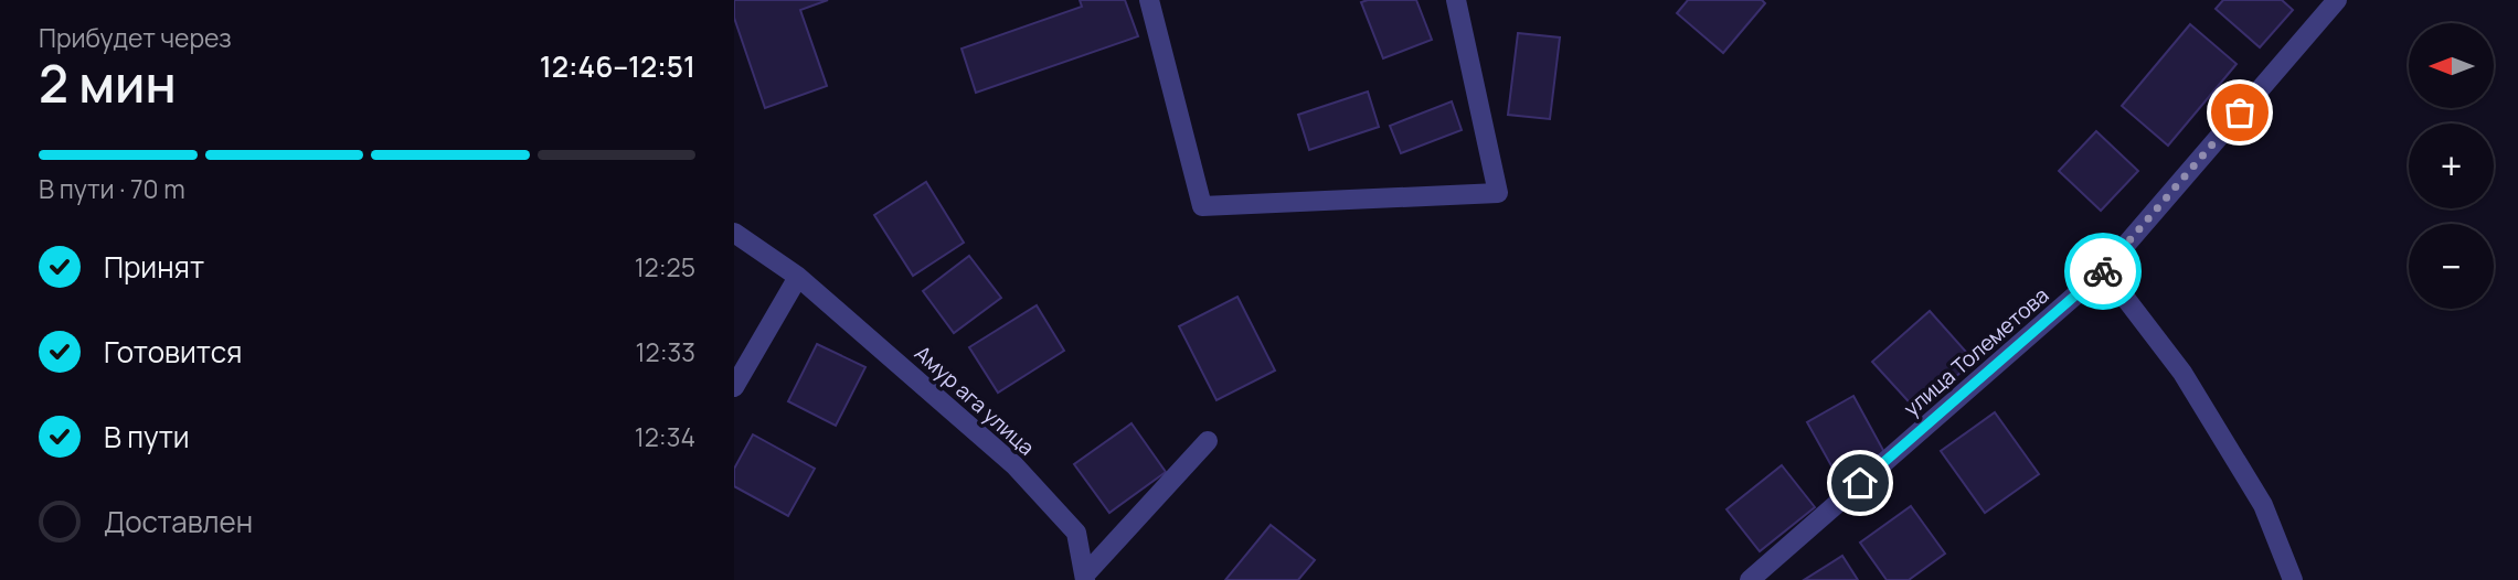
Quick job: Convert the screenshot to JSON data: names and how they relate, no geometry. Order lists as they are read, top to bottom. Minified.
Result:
{"streets":{"street":["улица Толеметова","Амур ага улица"]},"north":"left","page":{"heading":["2 мин","Прибудет через","12:46–12:51"],"map_buttons":["+","−"],"bar":"В пути · 70 m","list":[["Принят","12:25"],["Готовится","12:33"],["В пути","12:34"],"Доставлен"]}}
